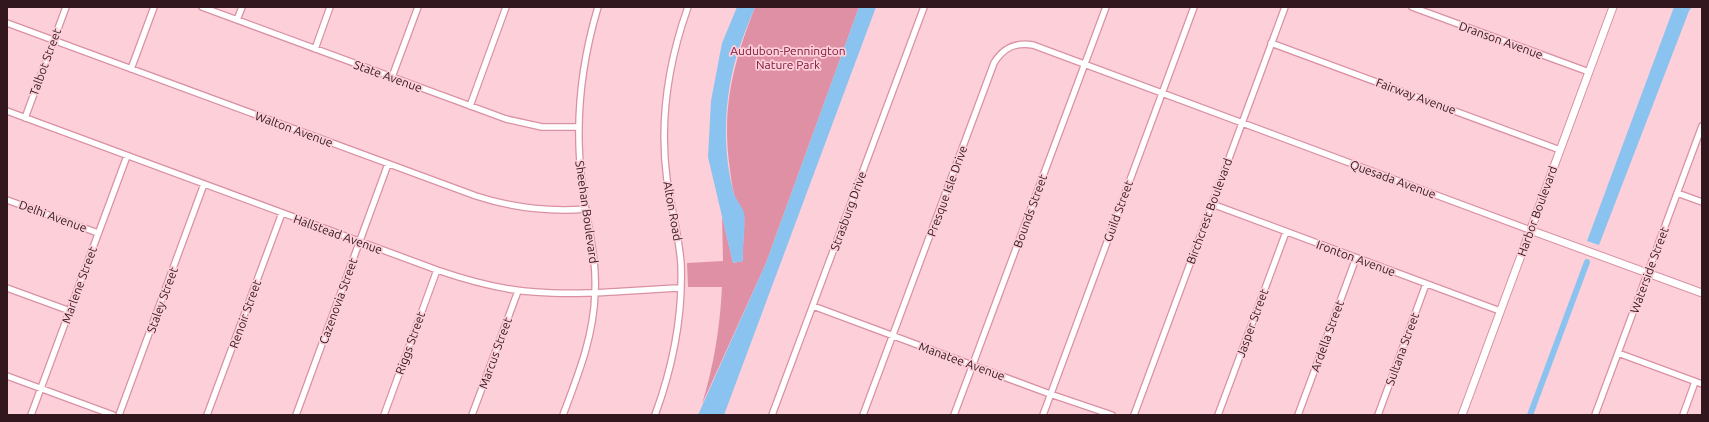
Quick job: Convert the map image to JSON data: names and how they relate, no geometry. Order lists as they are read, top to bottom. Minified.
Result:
{"streets":{"street":["Dranson Avenue","Talbot Street","State Avenue","Fairway Avenue","Walton Avenue","Quesada Avenue","Presque Isle Drive","Alton Road","Strasburg Drive","Bounds Street","Guild Street","Birchcrest Boulevard","Harbor Boulevard","Sheehan Boulevard","Delhi Avenue","Hallstead Avenue","Ironton Avenue","Waterside Street","Marlene Street","Staley Street","Cazenovia Street","Renoir Street","Jasper Street","Ardella Street","Riggs Street","Sultana Street","Marcus Street","Manatee Avenue"]},"crossings":[["Dranson Avenue","Harbor Boulevard"],["Talbot Street","Walton Avenue"],["Talbot Street","Hallstead Avenue"],["State Avenue","Sheehan Boulevard"],["Fairway Avenue","Birchcrest Boulevard"],["Fairway Avenue","Harbor Boulevard"],["Walton Avenue","Sheehan Boulevard"],["Walton Avenue","Cazenovia Street"],["Quesada Avenue","Presque Isle Drive"],["Quesada Avenue","Bounds Street"],["Quesada Avenue","Guild Street"],["Quesada Avenue","Birchcrest Boulevard"],["Quesada Avenue","Harbor Boulevard"],["Quesada Avenue","Waterside Street"],["Presque Isle Drive","Bounds Street"],["Presque Isle Drive","Manatee Avenue"],["Alton Road","Hallstead Avenue"],["Strasburg Drive","Manatee Avenue"],["Bounds Street","Manatee Avenue"],["Guild Street","Manatee Avenue"],["Birchcrest Boulevard","Ironton Avenue"],["Harbor Boulevard","Ironton Avenue"],["Sheehan Boulevard","Hallstead Avenue"],["Delhi Avenue","Marlene Street"],["Hallstead Avenue","Marlene Street"],["Hallstead Avenue","Staley Street"],["Hallstead Avenue","Cazenovia Street"],["Hallstead Avenue","Renoir Street"],["Hallstead Avenue","Riggs Street"],["Hallstead Avenue","Marcus Street"],["Ironton Avenue","Jasper Street"],["Ironton Avenue","Ardella Street"],["Ironton Avenue","Sultana Street"]],"parks":["Audubon-Pennington Nature Park"]}
